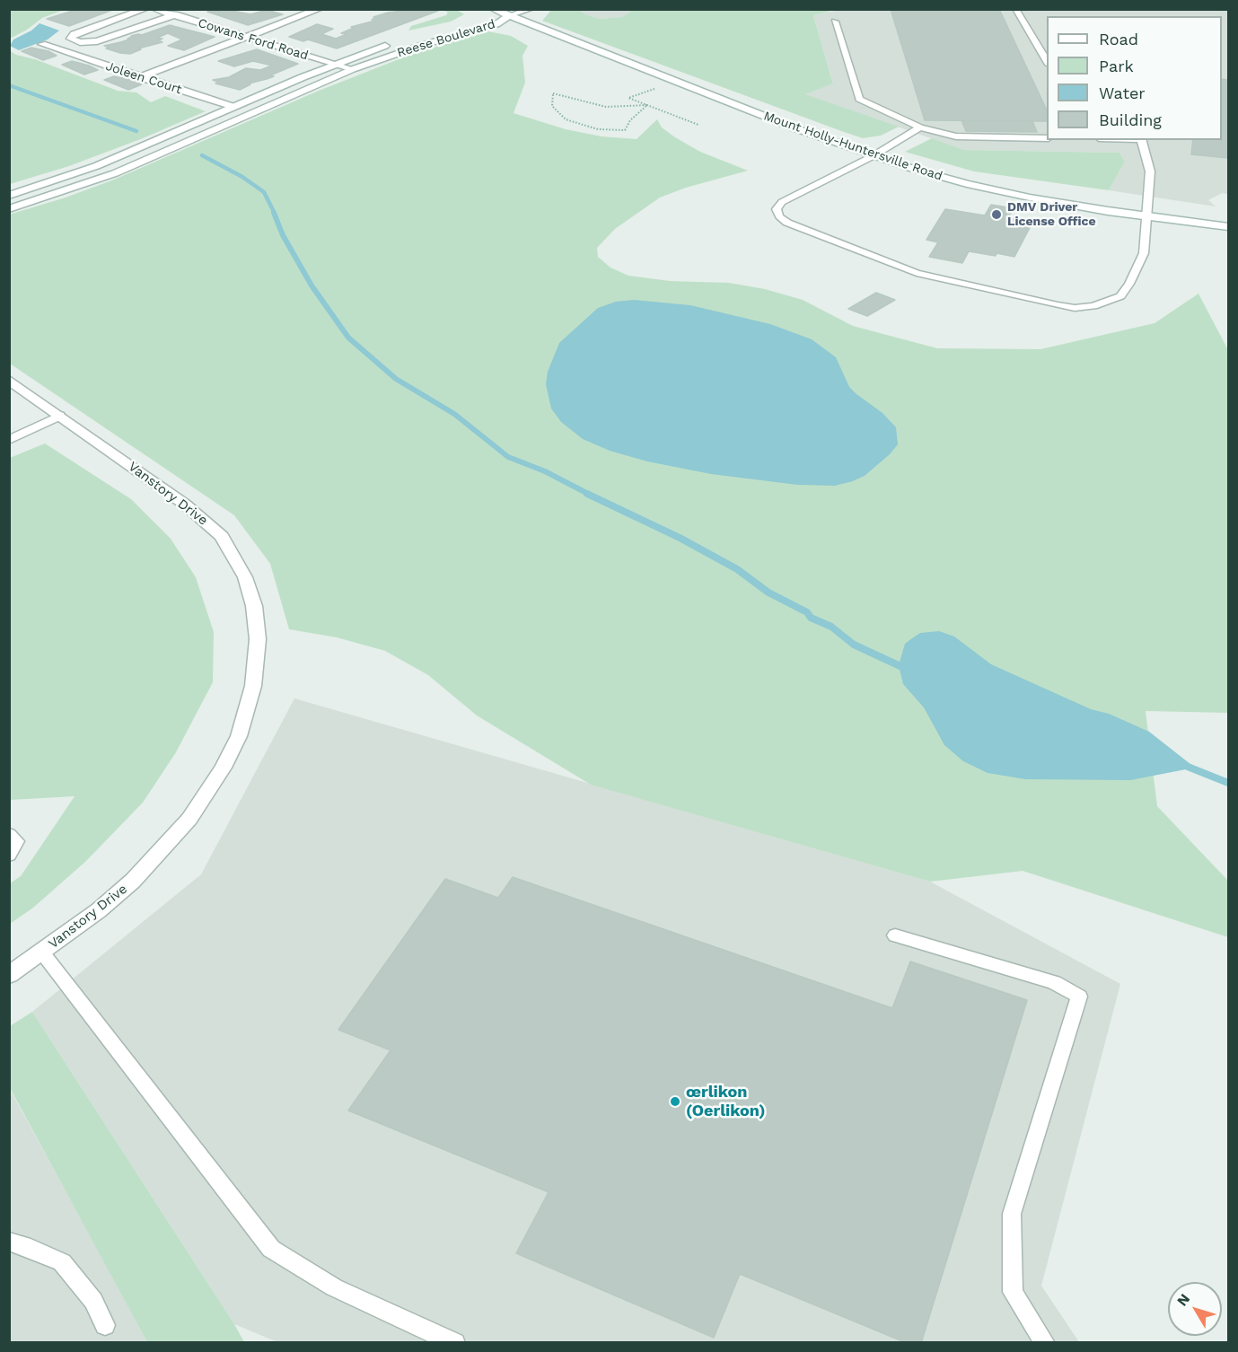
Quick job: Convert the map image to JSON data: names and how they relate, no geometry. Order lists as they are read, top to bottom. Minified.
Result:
{"streets":{"street":["Reese Boulevard","Cowans Ford Road","Joleen Court","Mount Holly-Huntersville Road","Vanstory Drive"]},"crossings":[["Reese Boulevard","Cowans Ford Road"],["Reese Boulevard","Joleen Court"],["Reese Boulevard","Mount Holly-Huntersville Road"],["Cowans Ford Road","Joleen Court"]],"places":["DMV Driver License Office","œrlikon (Oerlikon)"],"legend":["Road","Park","Water","Building"],"north":"top left"}
